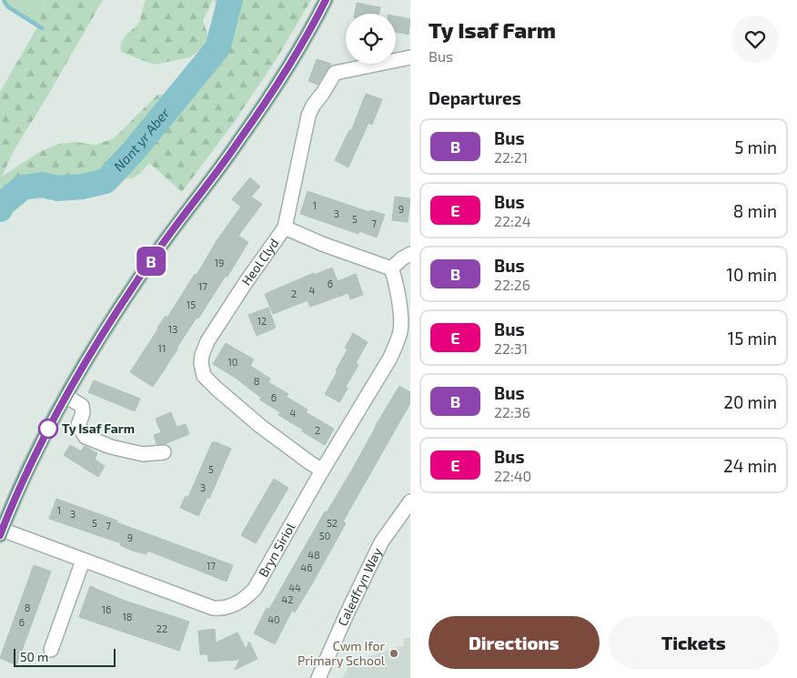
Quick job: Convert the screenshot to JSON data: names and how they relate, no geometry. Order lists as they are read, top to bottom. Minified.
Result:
{"streets":{"street":["Heol Clyd","Bryn Siriol","Caledfryn Way"]},"crossings":[["Heol Clyd","Bryn Siriol"]],"water":["Nant yr Aber"],"places":["Ty Isaf Farm","Cwm Ifor Primary School"],"lines":["bus line B"],"house_numbers":["1","9","3","5","7","19","6","17","4","2","15","12","13","11","10","8","6","4","2","5","3","1","3","5","52","7","50","9","48","17","46","44","42","8","16","18","40","6","22"],"scale_bar":"50 m","page":{"on_map":"B","heading":[["Ty Isaf Farm","Bus"],"Departures"],"list":[{"mark":"B","name":"Bus","note":"22:21","value":"5 min"},{"mark":"E","name":"Bus","note":"22:24","value":"8 min"},{"mark":"B","name":"Bus","note":"22:26","value":"10 min"},{"mark":"E","name":"Bus","note":"22:31","value":"15 min"},{"mark":"B","name":"Bus","note":"22:36","value":"20 min"},{"mark":"E","name":"Bus","note":"22:40","value":"24 min"}],"buttons":["Directions","Tickets"],"scale":"50 m"}}
